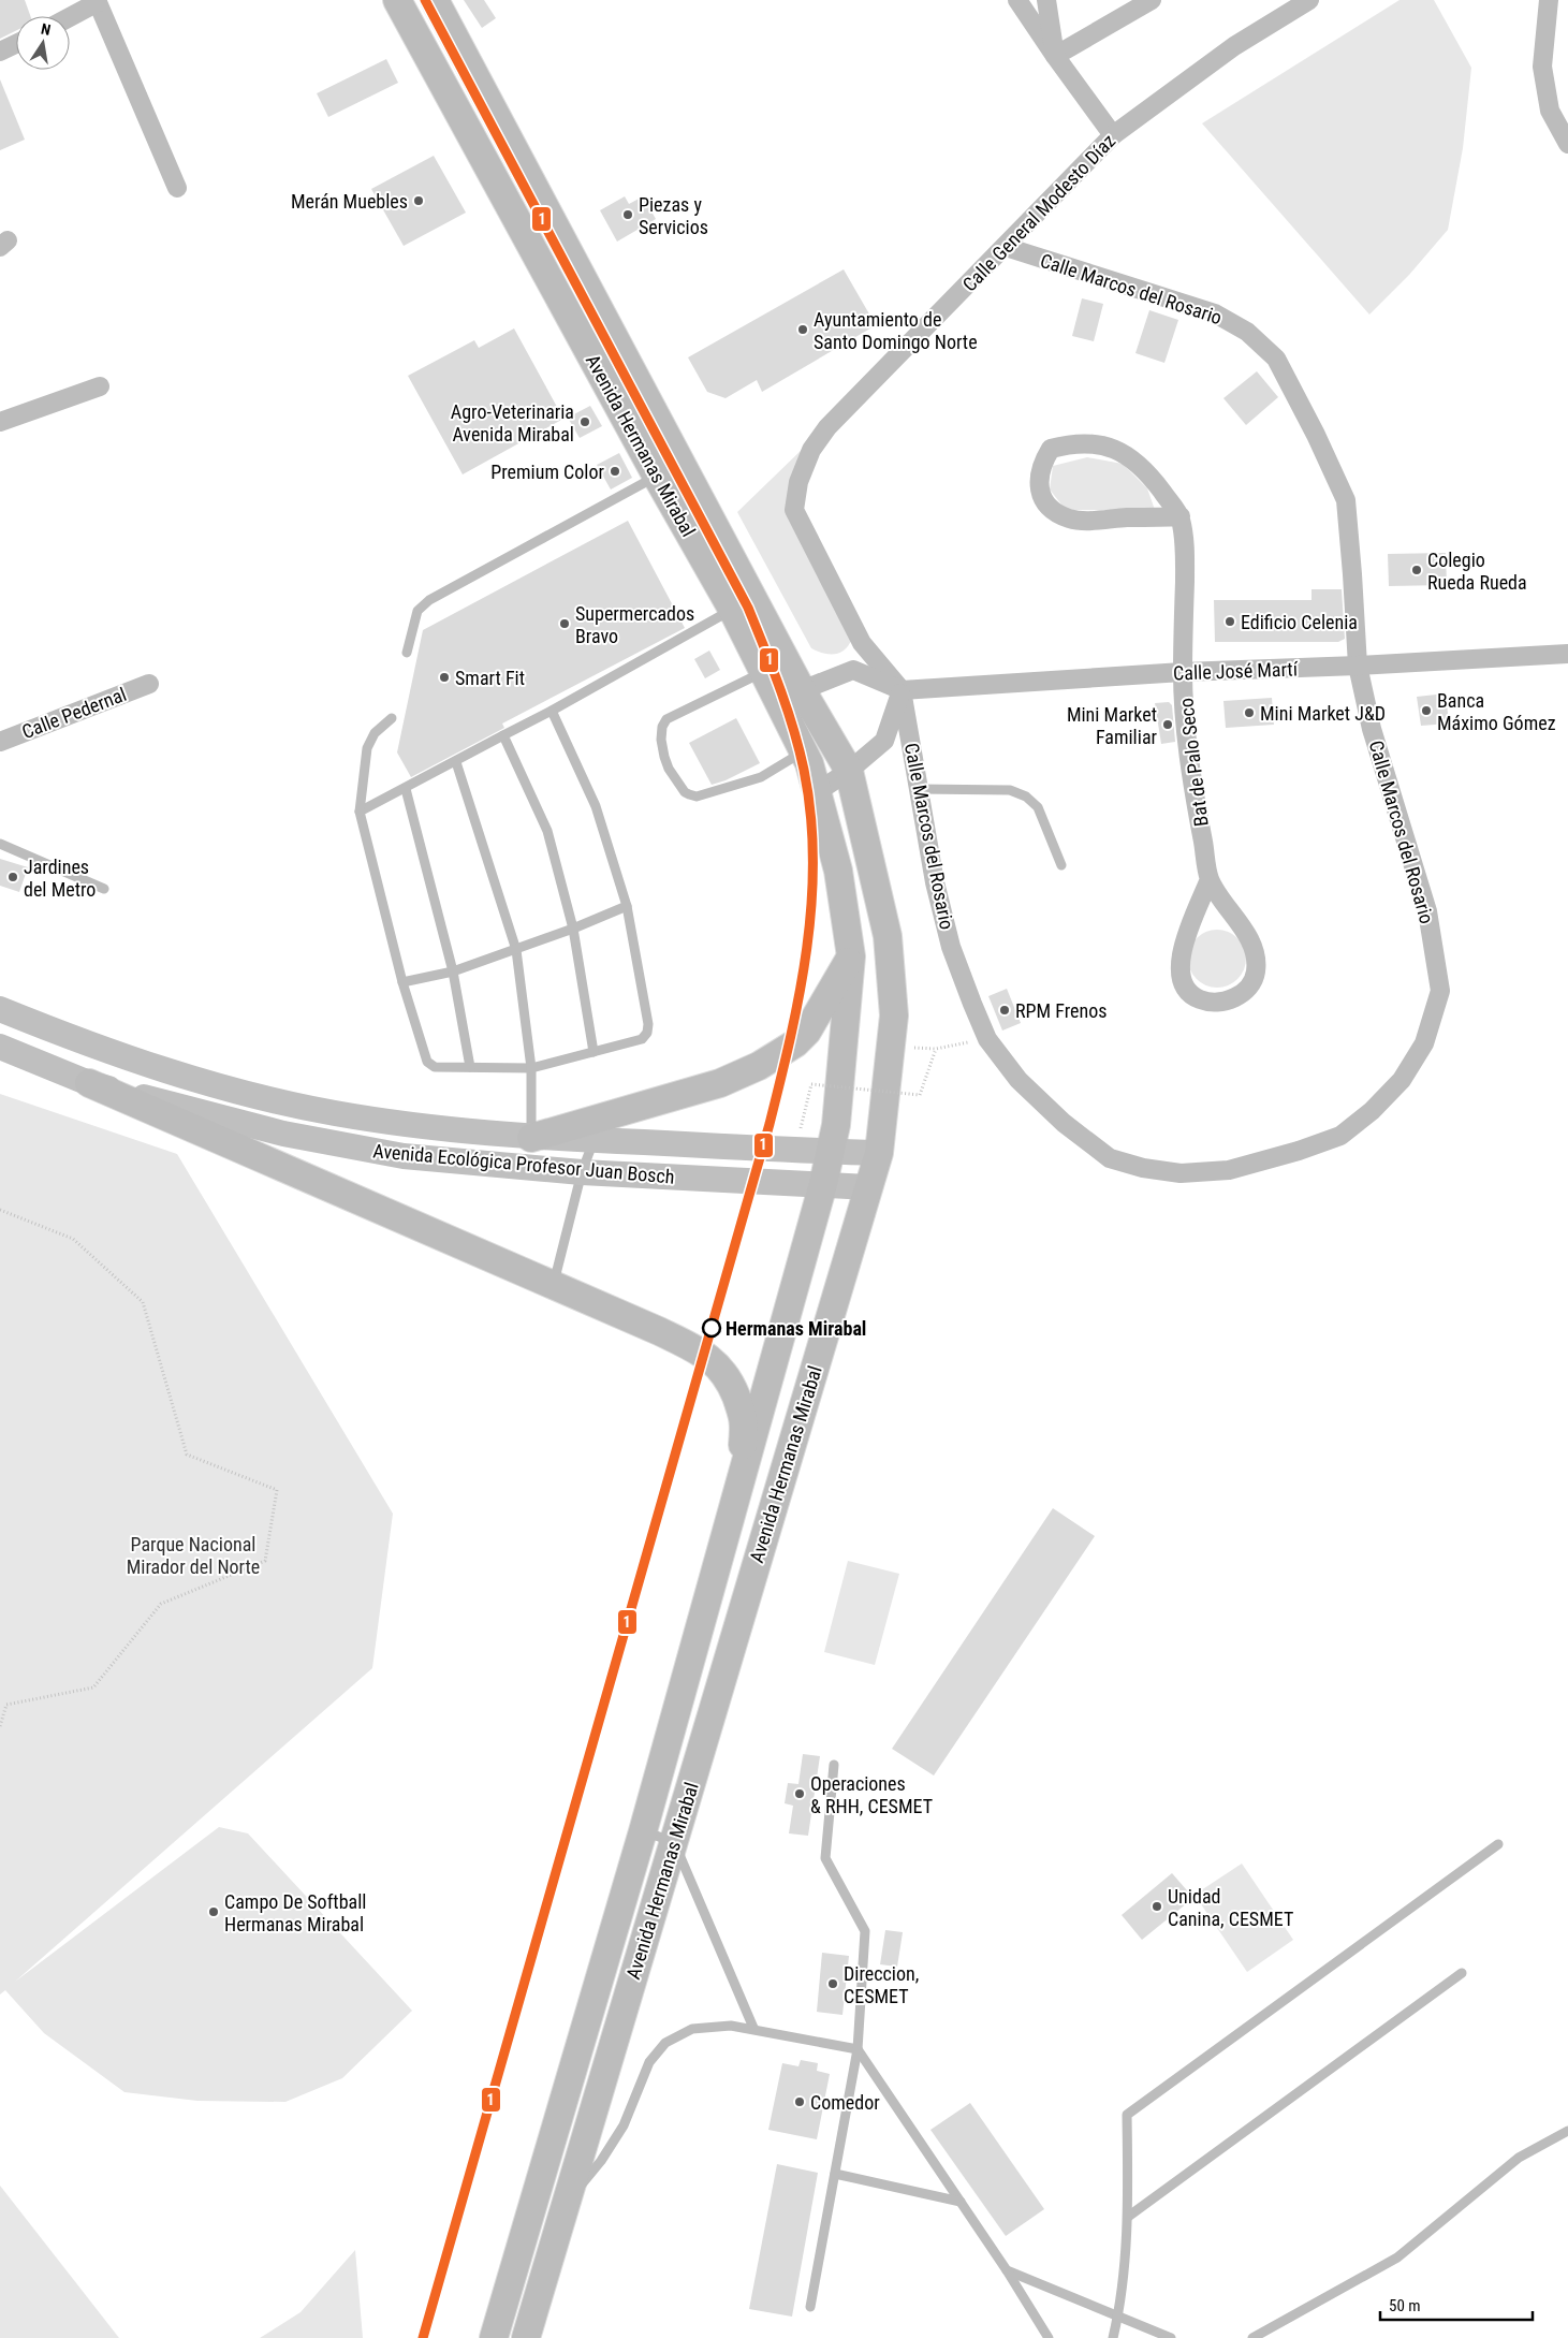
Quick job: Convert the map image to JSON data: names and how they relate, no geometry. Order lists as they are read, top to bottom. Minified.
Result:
{"streets":{"main road":["Avenida Hermanas Mirabal"],"street":["Calle General Modesto Díaz","Calle Marcos del Rosario","Calle José Martí","Calle Pedernal","Bat de Palo Seco","Avenida Ecológica Profesor Juan Bosch"]},"crossings":[["Calle General Modesto Díaz","Calle Marcos del Rosario"],["Calle General Modesto Díaz","Calle José Martí"],["Calle Marcos del Rosario","Calle José Martí"],["Avenida Hermanas Mirabal","Avenida Ecológica Profesor Juan Bosch"],["Calle José Martí","Bat de Palo Seco"]],"parks":["Parque Nacional Mirador del Norte"],"places":["Merán Muebles","Piezas y Servicios","Ayuntamiento de Santo Domingo Norte","Agro-Veterinaria Avenida Mirabal","Premium Color","Colegio Rueda Rueda","Edificio Celenia","Supermercados Bravo","Smart Fit","Banca Máximo Gómez","Mini Market J&D","Mini Market Familiar","Jardines del Metro","RPM Frenos","Hermanas Mirabal","Operaciones & RHH, CESMET","Unidad Canina, CESMET","Campo De Softball Hermanas Mirabal","Direccion, CESMET","Comedor"],"lines":["transit line 1"],"scale_bar":"50 m","north":"top"}
